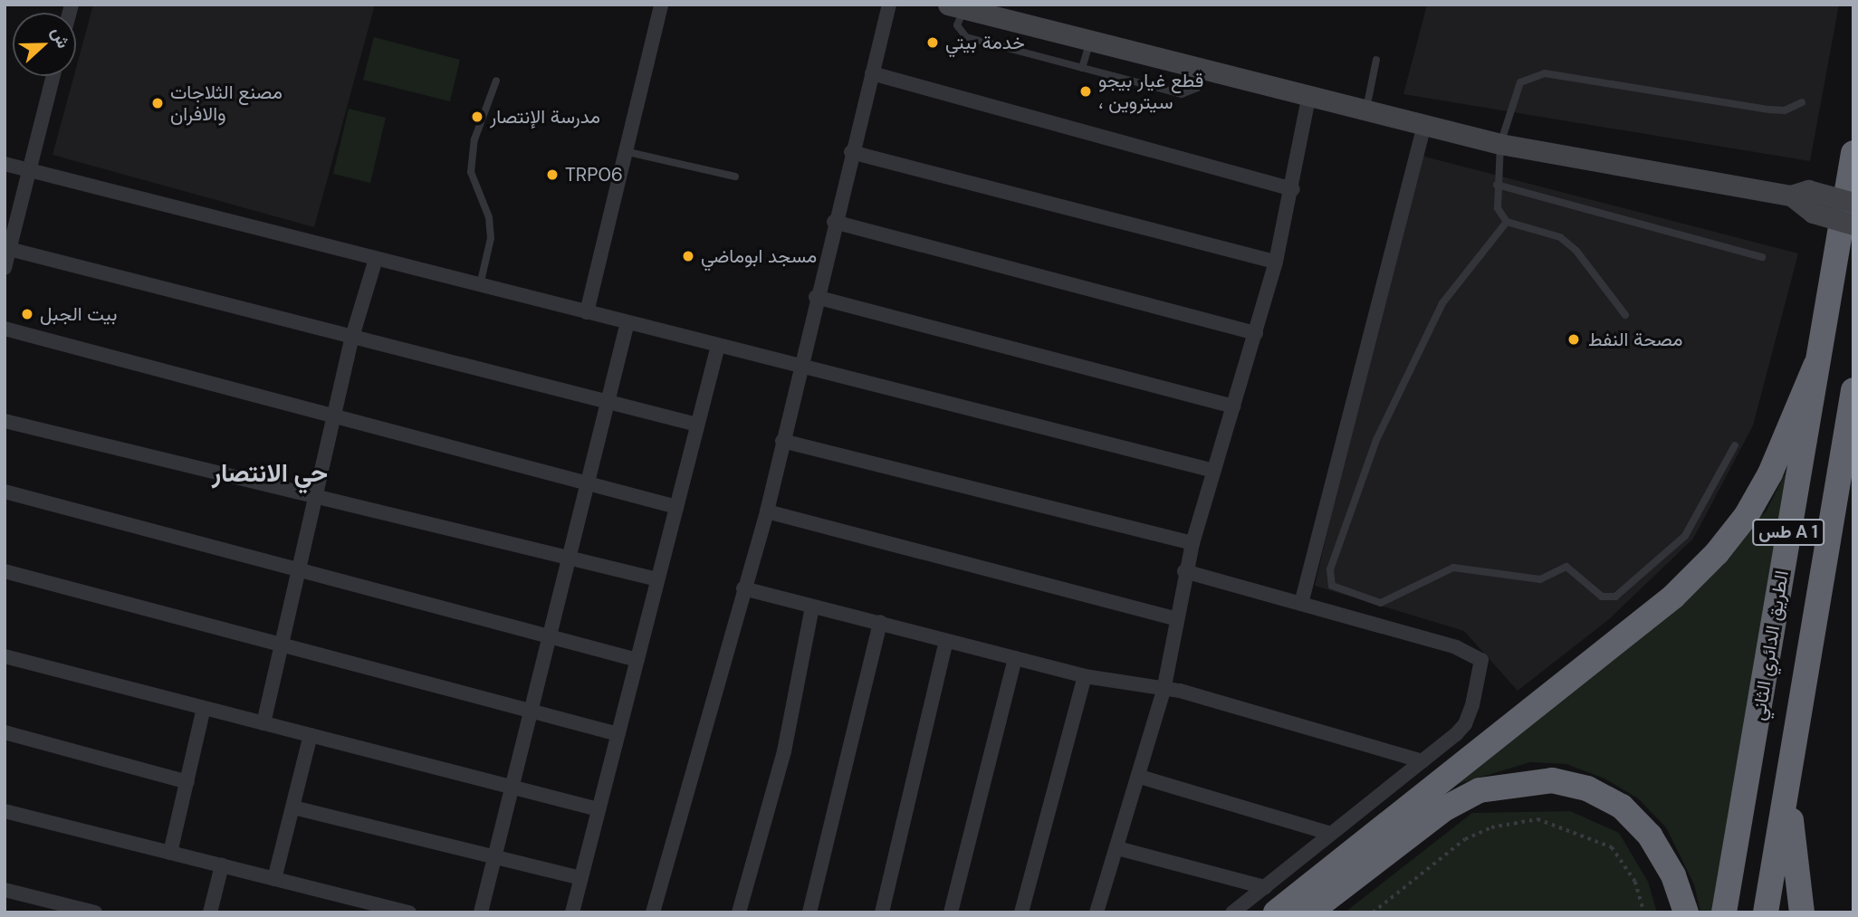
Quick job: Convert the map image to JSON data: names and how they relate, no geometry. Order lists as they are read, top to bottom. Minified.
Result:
{"streets":{"highway":["طس A 1","الطريق الدائري الثاني"]},"districts":["حي الانتصار"],"places":["خدمة بيتي","قطع غيار بيجو ، سيتروين","مصنع الثلاجات والافران","مدرسة الإنتصار","TRP06","مسجد ابوماضي","بيت الجبل","مصحة النفط"],"north":"right"}
